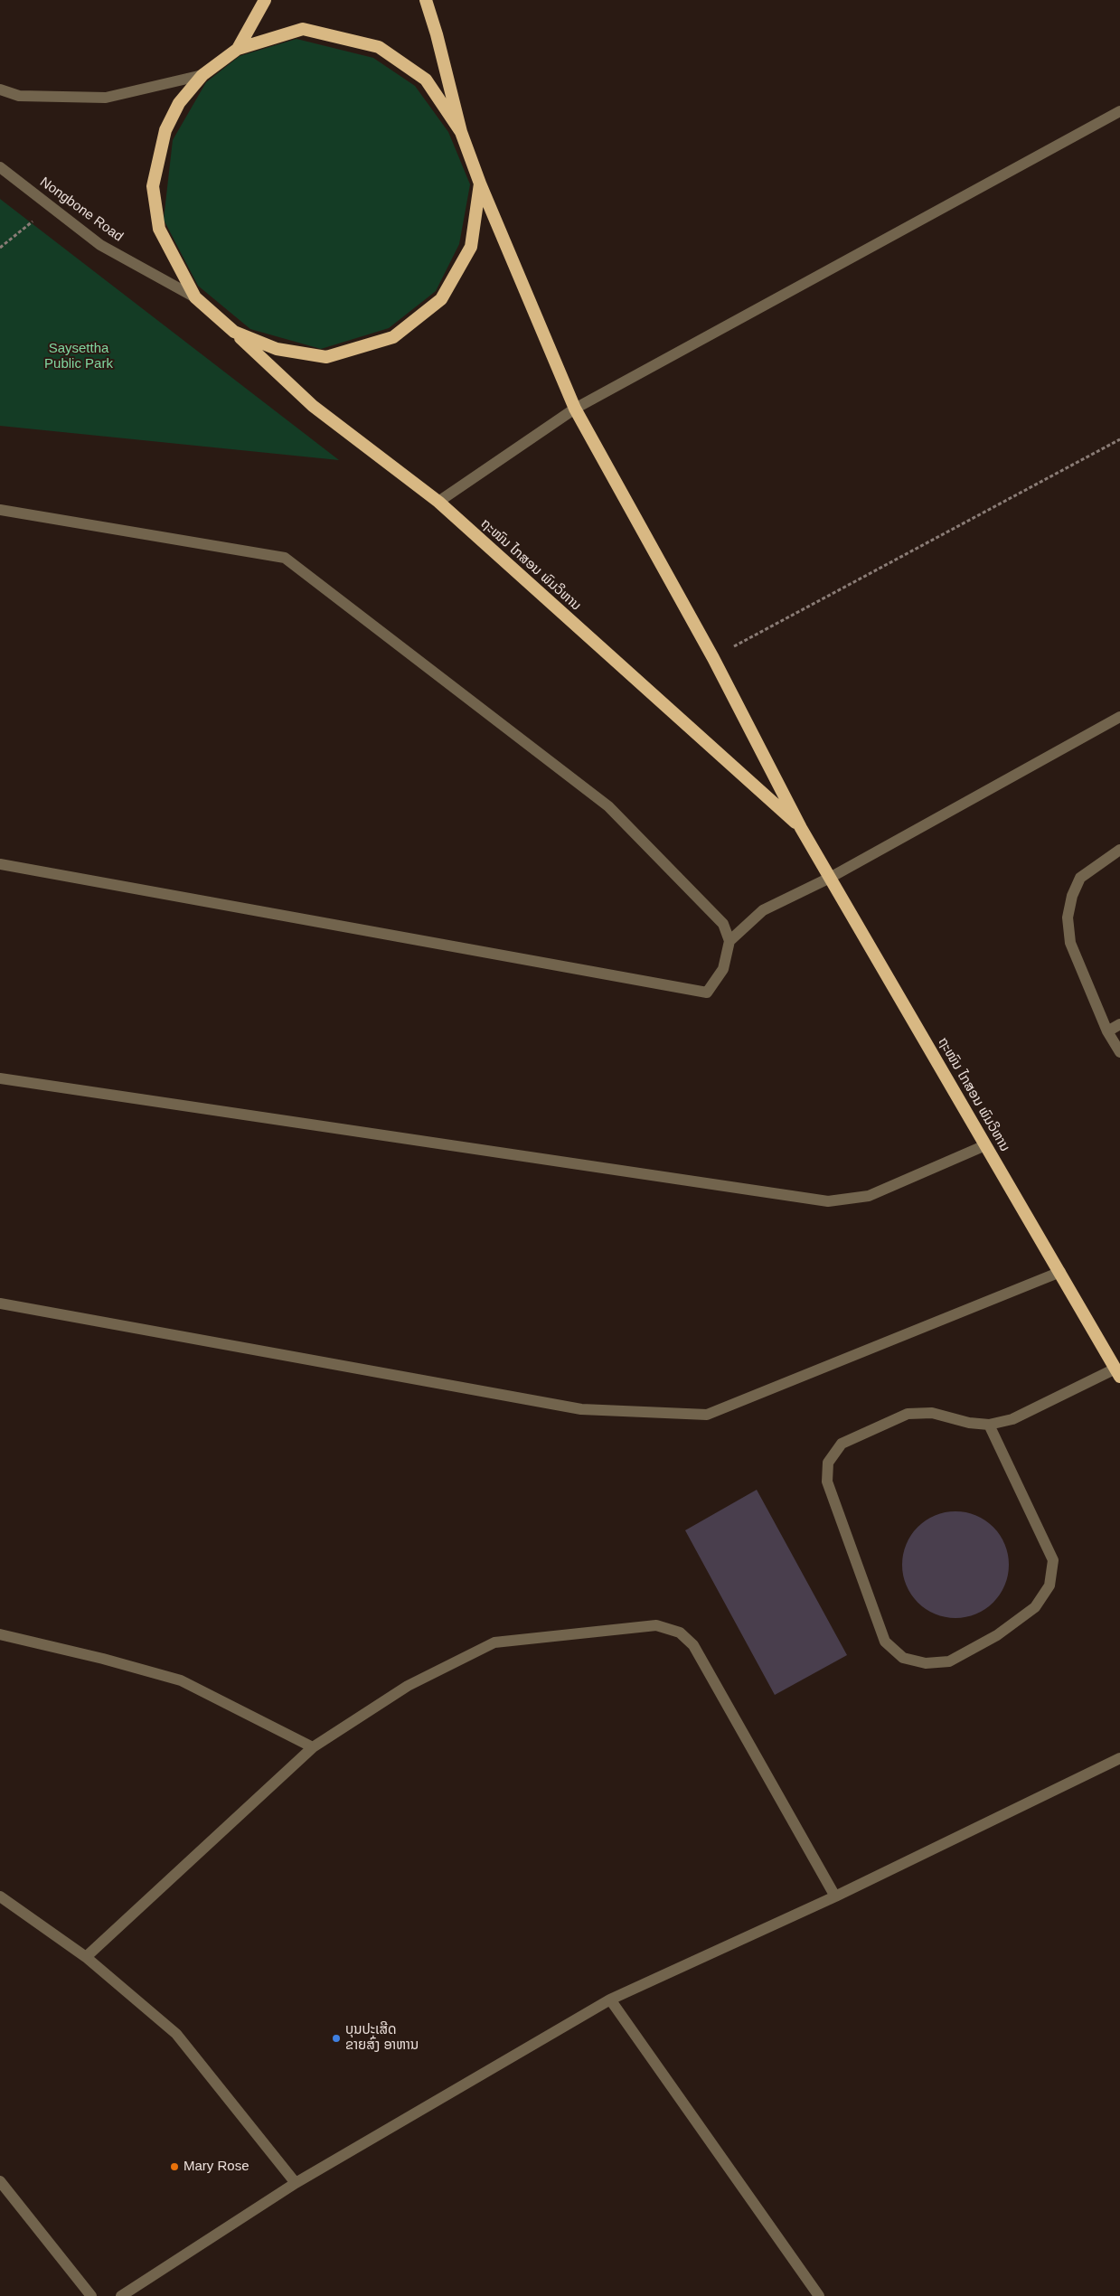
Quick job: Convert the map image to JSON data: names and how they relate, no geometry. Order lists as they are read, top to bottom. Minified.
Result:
{"streets":{"highway":["ຖະໜົນ ໄກສອນ ພົມວິຫານ"],"street":["Nongbone Road"]},"crossings":[["Nongbone Road","ຖະໜົນ ໄກສອນ ພົມວິຫານ"]],"parks":["Saysettha Public Park"],"places":["ບຸນປະເສີດ ຂາຍສົ່ງ ອາຫານ","Mary Rose"]}
